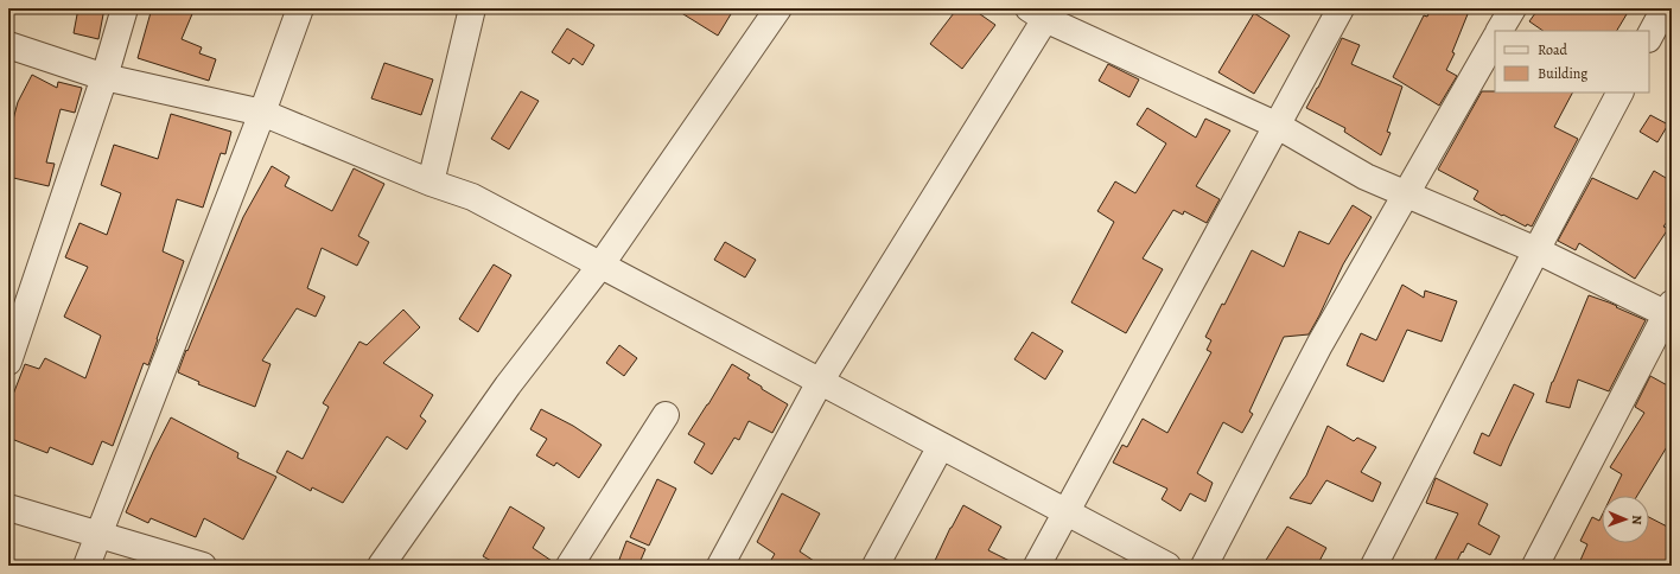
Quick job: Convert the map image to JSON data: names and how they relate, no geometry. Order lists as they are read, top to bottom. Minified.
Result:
{"legend":["Road","Building"],"north":"right"}
